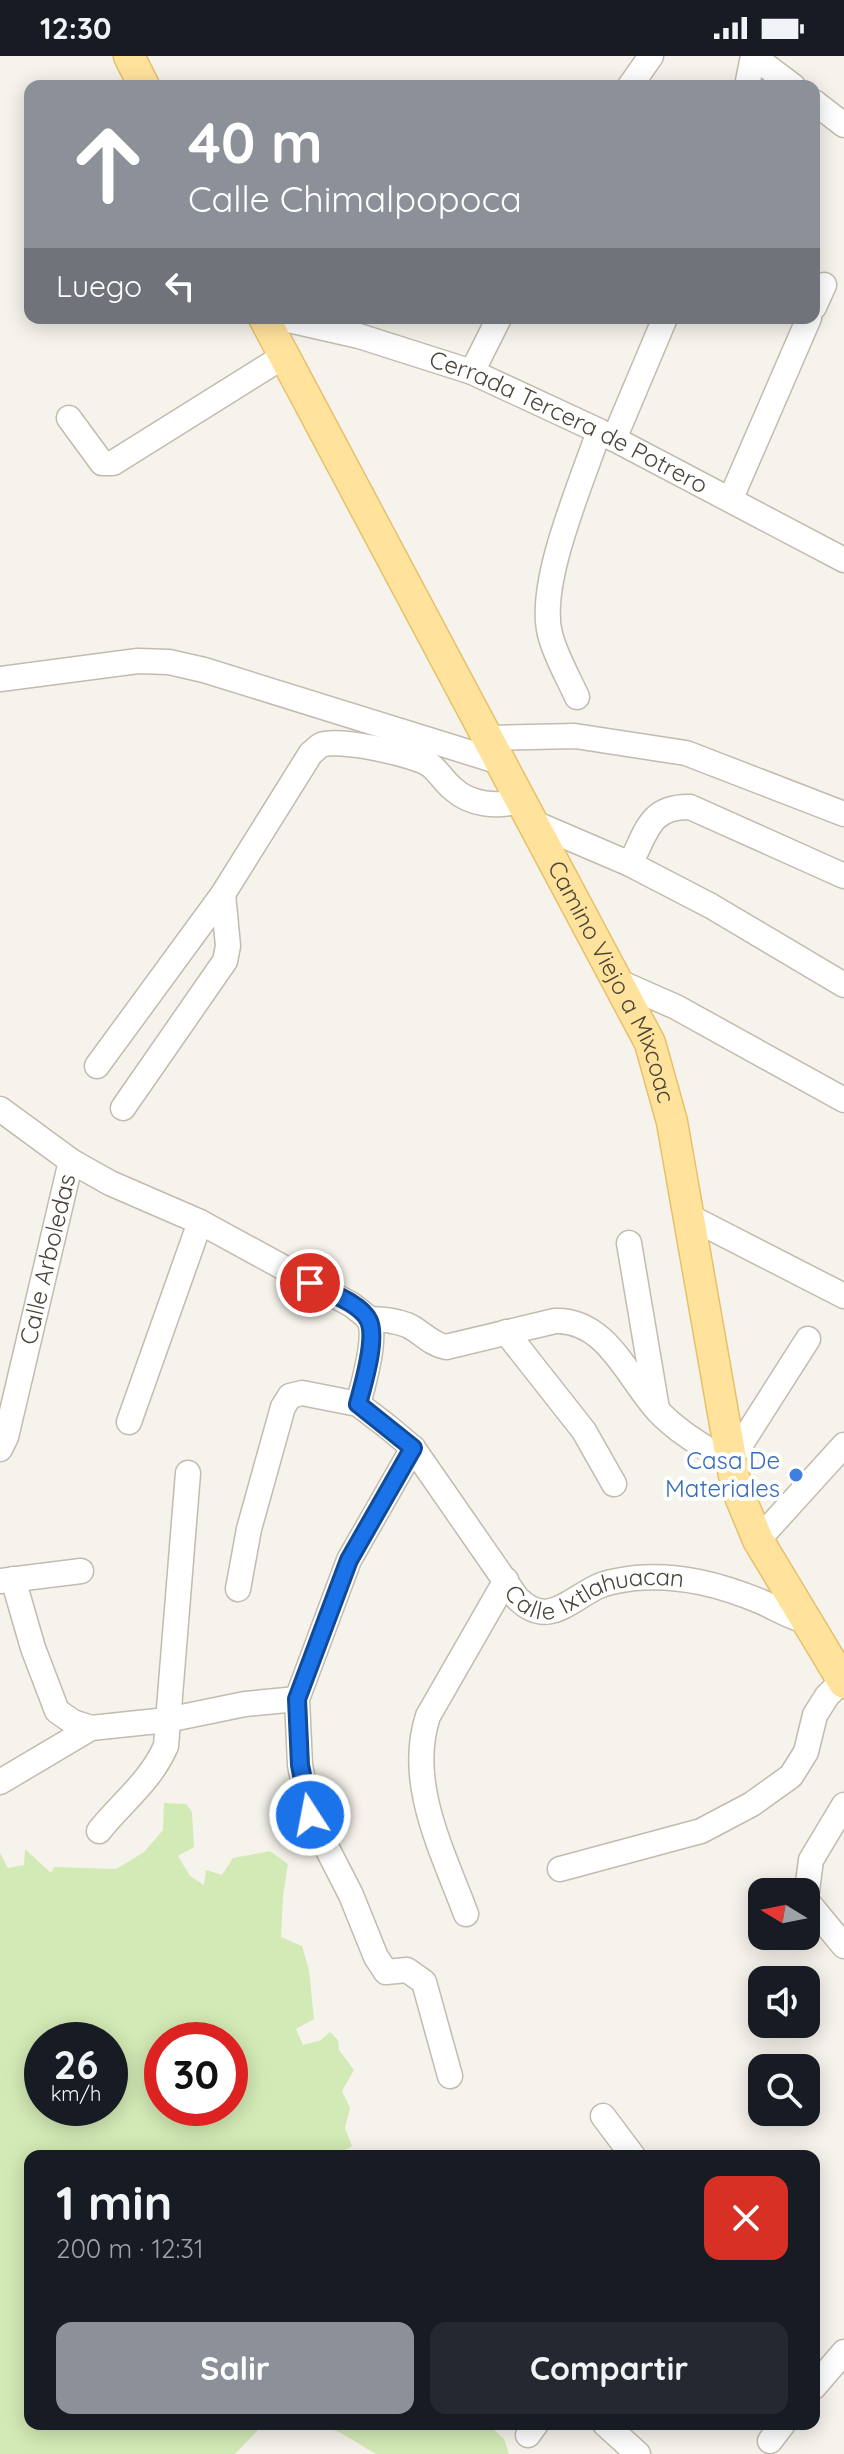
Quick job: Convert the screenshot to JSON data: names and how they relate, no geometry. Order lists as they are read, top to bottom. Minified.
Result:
{"streets":{"main road":["Camino Viejo a Mixcoac"],"street":["Cerrada Tercera de Potrero","Calle Arboledas","Calle Ixtlahuacan"]},"crossings":[["Camino Viejo a Mixcoac","Calle Ixtlahuacan"]],"places":["Casa De Materiales"],"north":"left","page":{"status":"12:30","turn":["40 m","Calle Chimalpopoca"],"then":"Luego","speed":"26 km/h","limit":"30","heading":["1 min","200 m · 12:31"],"buttons":["Salir","Compartir"]}}
